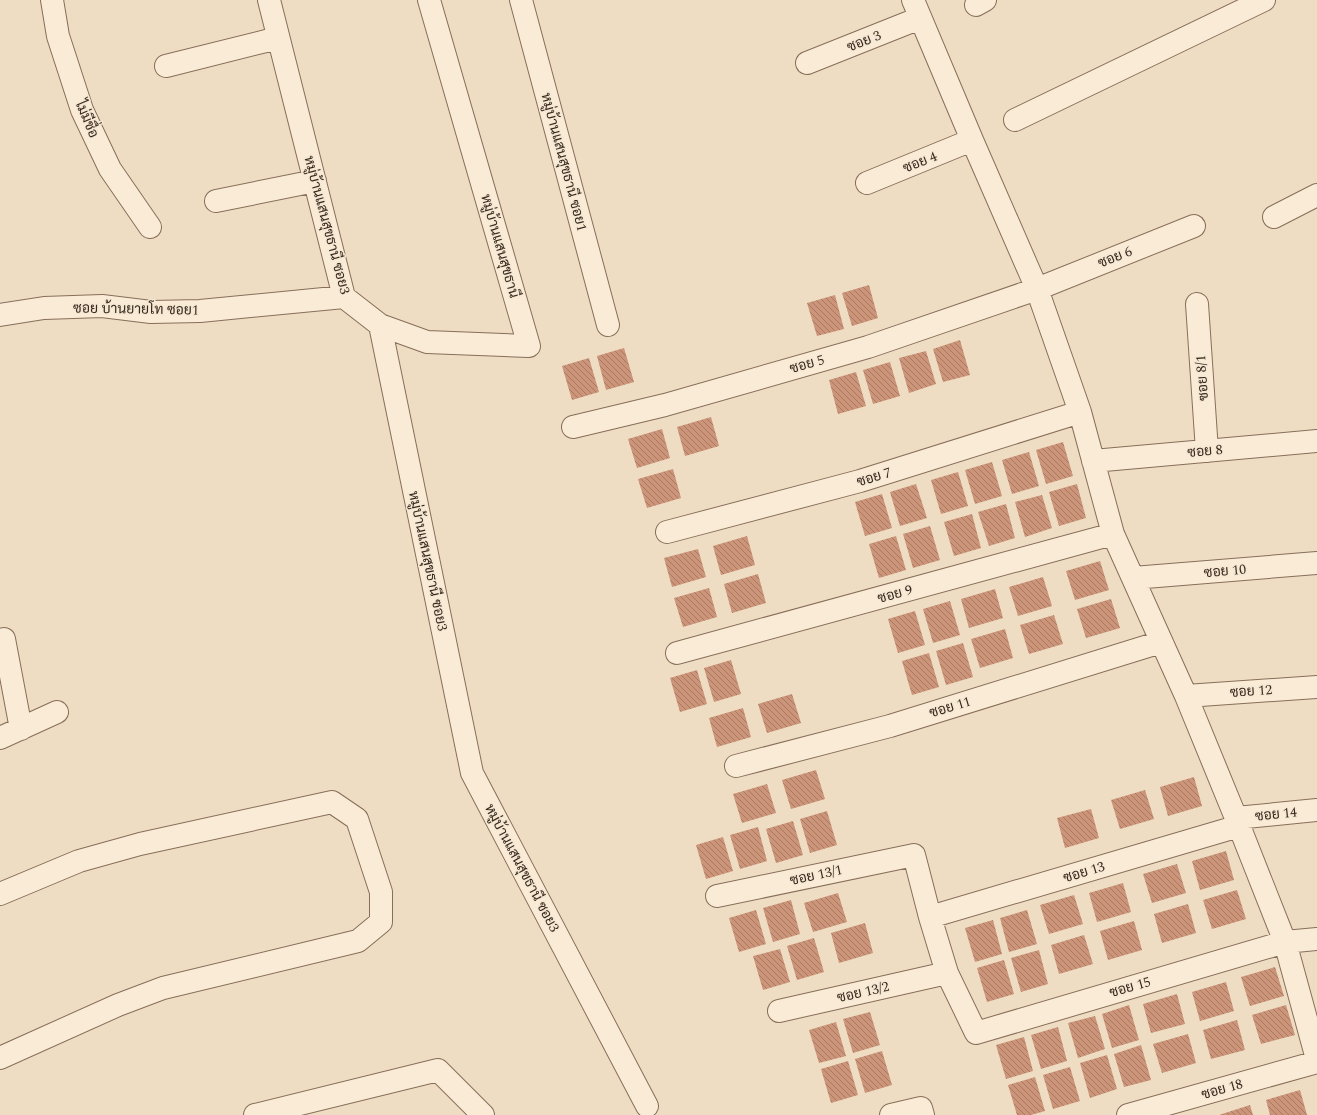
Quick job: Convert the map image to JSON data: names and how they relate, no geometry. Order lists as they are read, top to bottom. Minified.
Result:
{"streets":{"street":["ซอย 3","ไม่มีชื่อ","หมู่บ้านแสนสุขธานี ซอย1","ซอย 4","หมู่บ้านแสนสุขธานี ซอย3","หมู่บ้านแสนสุขธานี","ซอย 6","ซอย บ้านยายโท ซอย1","ซอย 5","ซอย 8/1","ซอย 8","ซอย 7","ซอย 10","ซอย 9","ซอย 12","ซอย 11","ซอย 14","ซอย 13","ซอย 13/1","ซอย 15","ซอย 13/2","ซอย 18"]},"crossings":[["หมู่บ้านแสนสุขธานี ซอย3","หมู่บ้านแสนสุขธานี"],["หมู่บ้านแสนสุขธานี ซอย3","ซอย บ้านยายโท ซอย1"],["ซอย 6","ซอย 5"],["ซอย 8/1","ซอย 8"],["ซอย 14","ซอย 13"],["ซอย 13","ซอย 13/1"],["ซอย 15","ซอย 13/2"]]}
